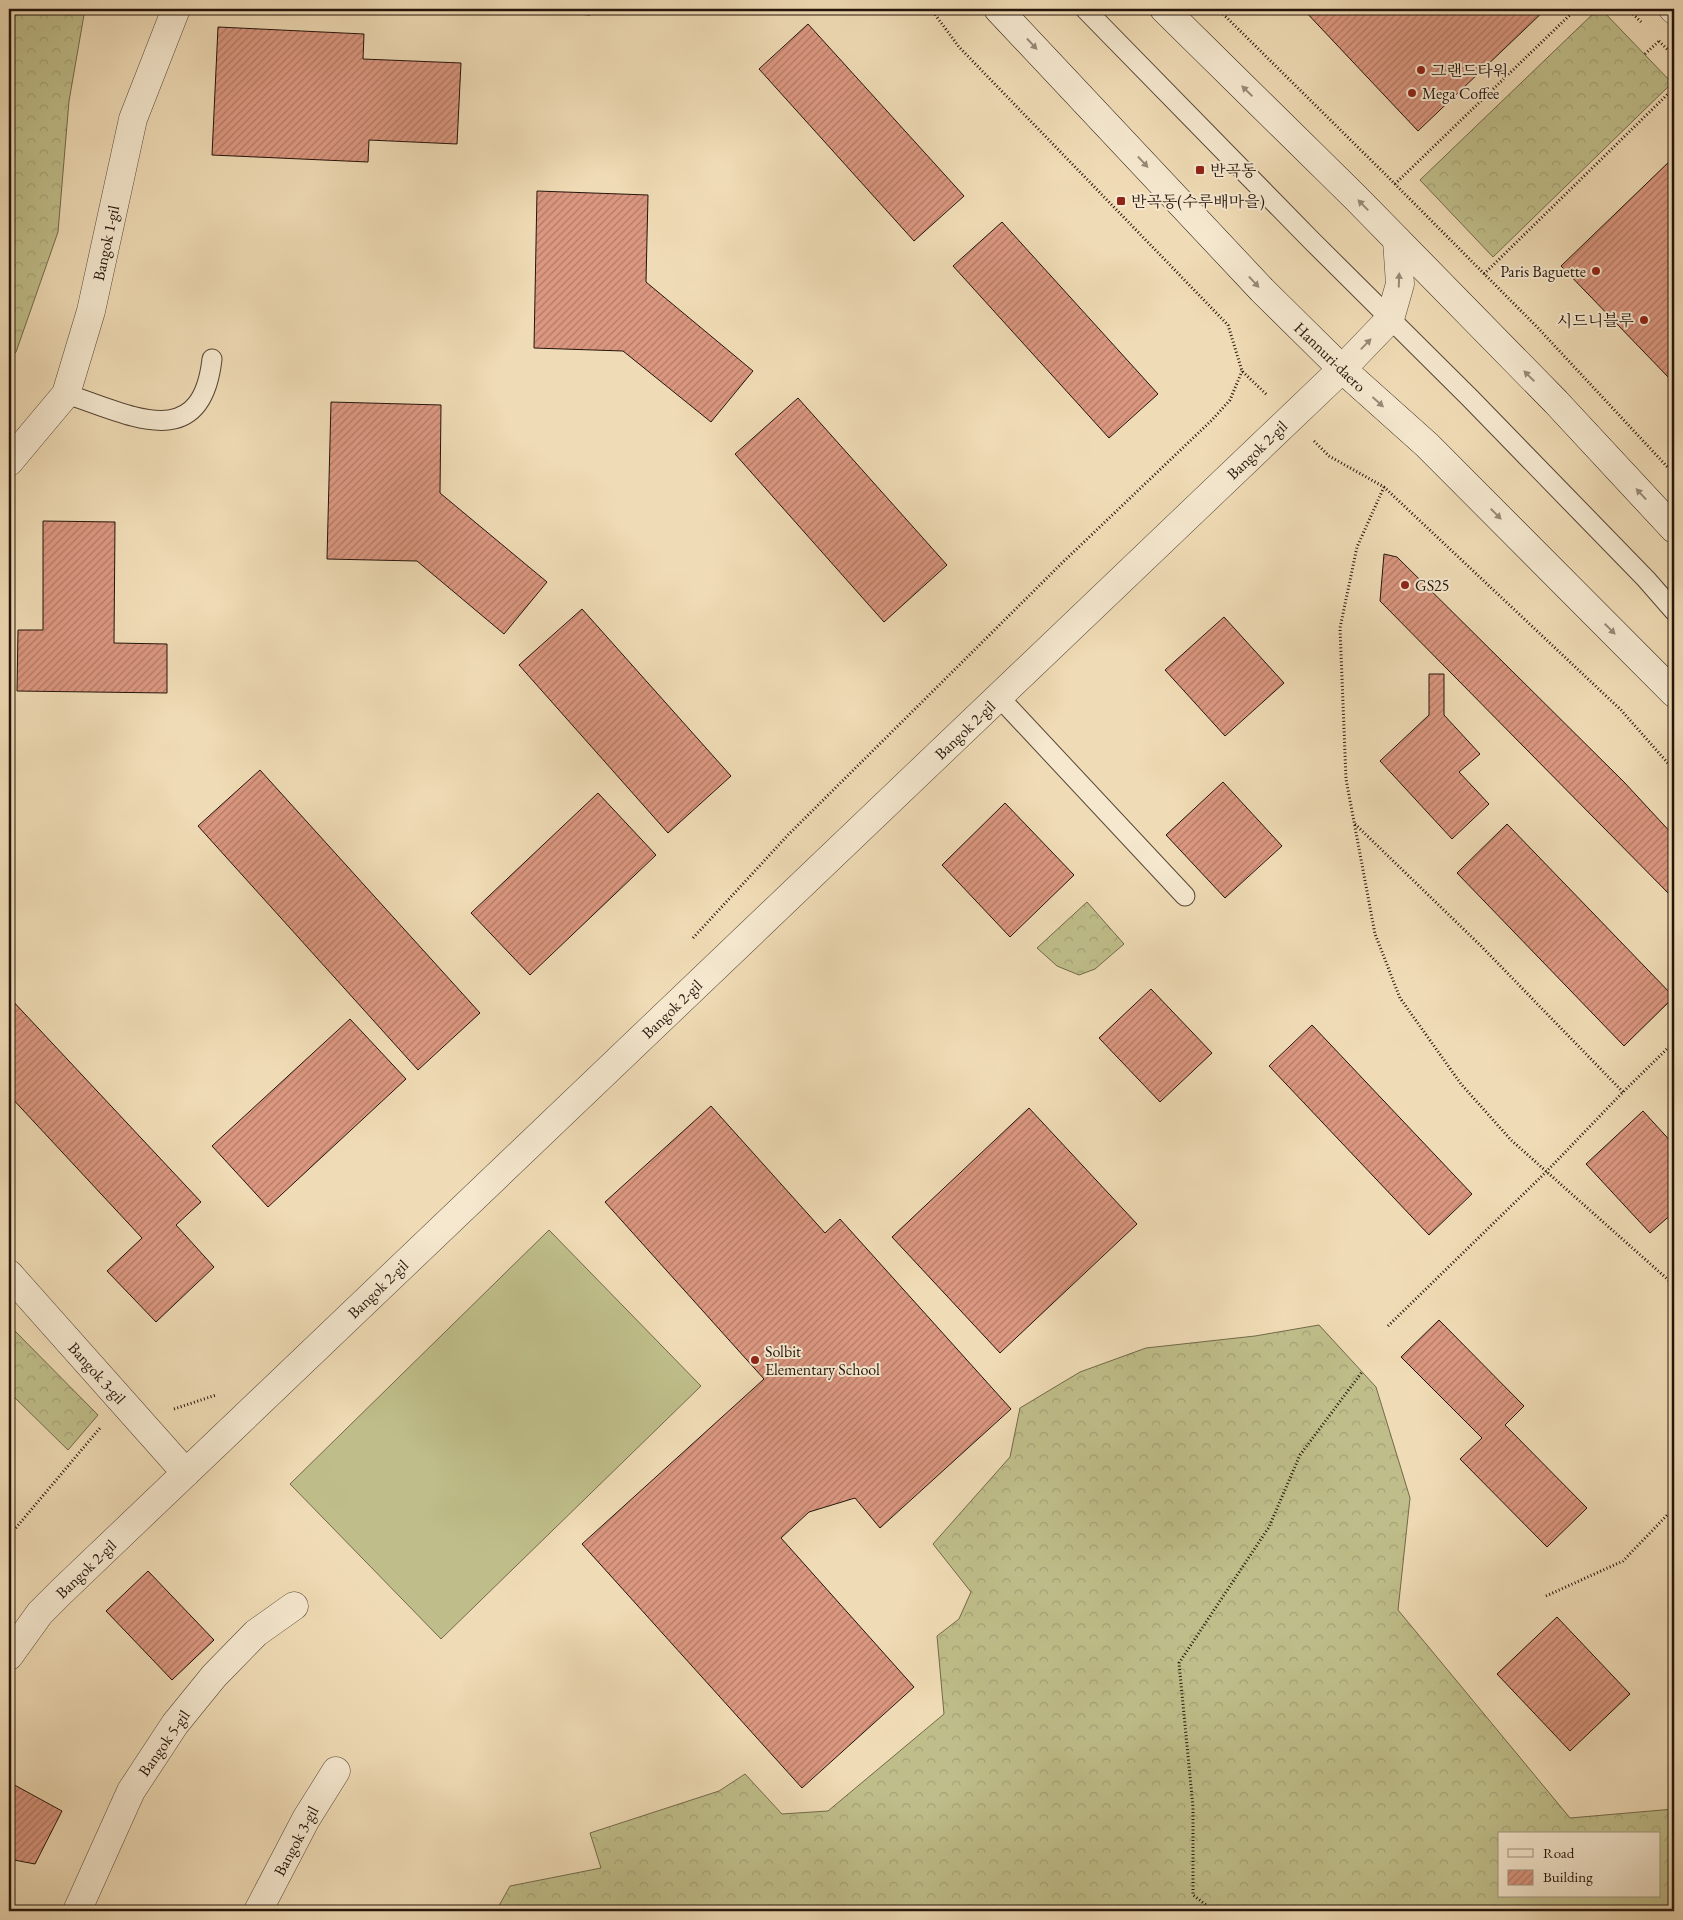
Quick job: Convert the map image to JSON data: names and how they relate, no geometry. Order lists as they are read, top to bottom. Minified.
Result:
{"streets":{"street":["Bangok 1-gil","Hannuri-daero","Bangok 2-gil","Bangok 3-gil","Bangok 5-gil"]},"crossings":[["Hannuri-daero","Bangok 2-gil"],["Bangok 2-gil","Bangok 3-gil"]],"places":{"other":["그랜드타워","Mega Coffee","Paris Baguette","시드니블루","GS25","Solbit Elementary School"],"transit":["반곡동","반곡동(수루배마을)"]},"legend":["Road","Building"]}
